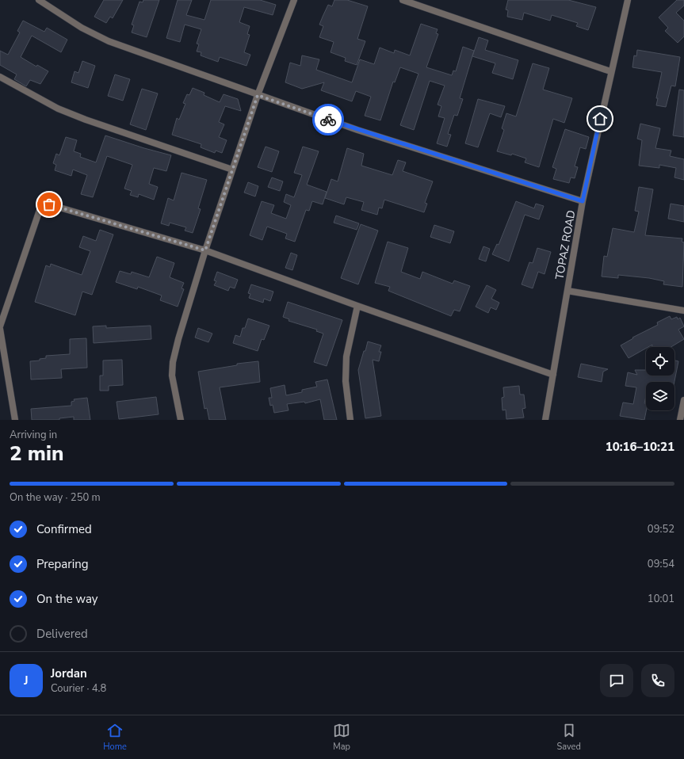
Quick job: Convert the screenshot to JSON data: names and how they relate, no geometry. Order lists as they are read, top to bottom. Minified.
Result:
{"streets":{"street":["TOPAZ ROAD"]},"page":{"heading":["2 min","Arriving in","10:16–10:21"],"panel":["Jordan","Courier · 4.8"],"bar":"On the way · 250 m","list":[["Confirmed","09:52"],["Preparing","09:54"],["On the way","10:01"],"Delivered"],"round":"J","tabs":["Home","Map","Saved"]}}
